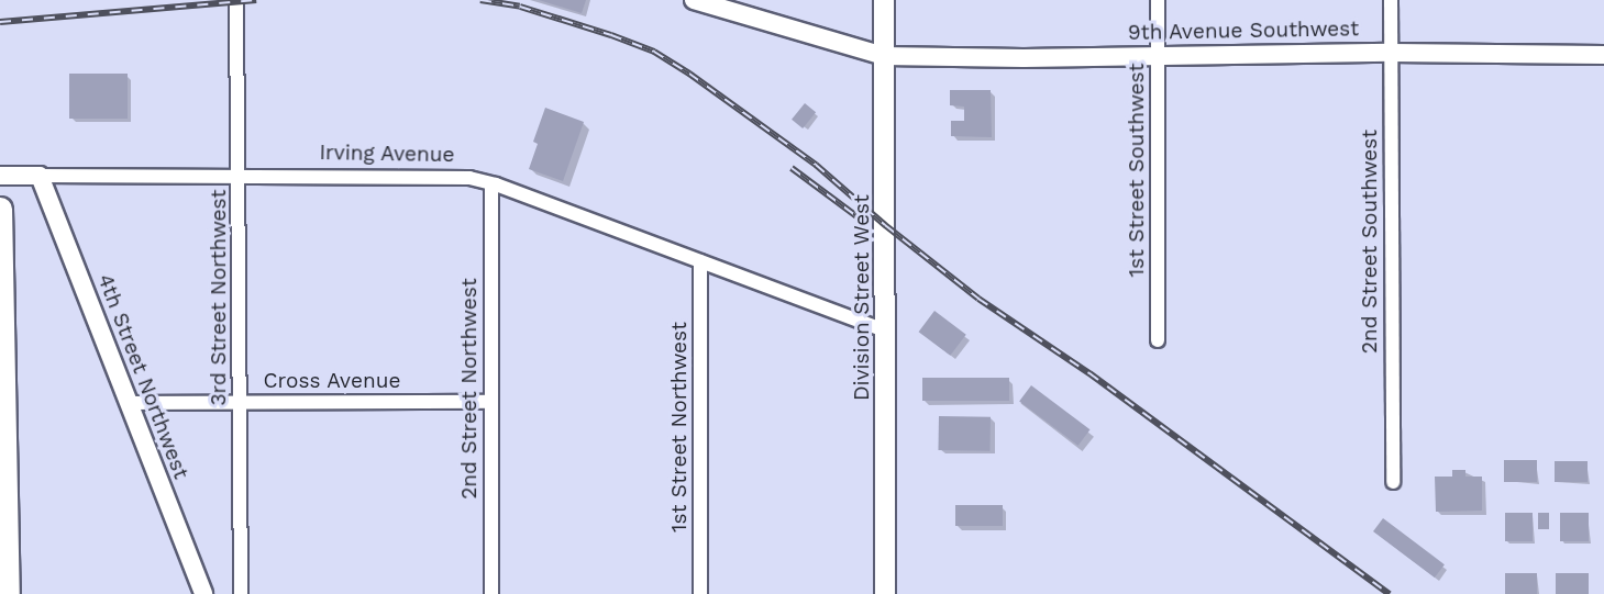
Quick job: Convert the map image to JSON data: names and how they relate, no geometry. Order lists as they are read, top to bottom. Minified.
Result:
{"streets":{"main road":["Division Street West"],"street":["9th Avenue Southwest","Irving Avenue","1st Street Southwest","2nd Street Southwest","3rd Street Northwest","4th Street Northwest","Cross Avenue","2nd Street Northwest","1st Street Northwest"]},"crossings":[["9th Avenue Southwest","1st Street Southwest"],["9th Avenue Southwest","2nd Street Southwest"],["9th Avenue Southwest","Division Street West"],["Irving Avenue","3rd Street Northwest"],["Irving Avenue","Division Street West"],["Irving Avenue","4th Street Northwest"],["Irving Avenue","2nd Street Northwest"],["Irving Avenue","1st Street Northwest"],["3rd Street Northwest","Cross Avenue"],["4th Street Northwest","Cross Avenue"],["Cross Avenue","2nd Street Northwest"]]}
